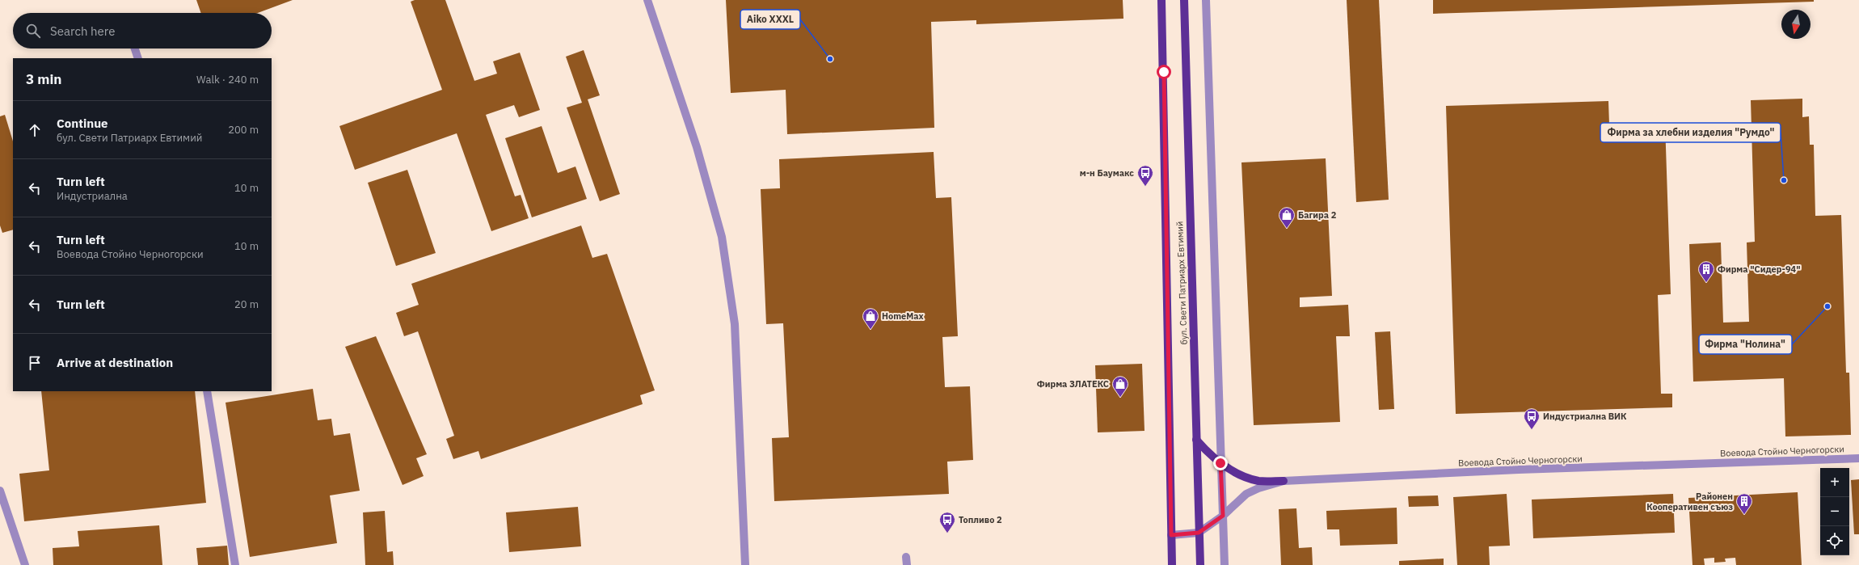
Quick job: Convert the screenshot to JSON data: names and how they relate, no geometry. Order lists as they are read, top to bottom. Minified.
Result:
{"streets":{"main road":["бул. Свети Патриарх Евтимий"],"street":["Воевода Стойно Черногорски"]},"crossings":[["бул. Свети Патриарх Евтимий","Воевода Стойно Черногорски"]],"places":{"other":["Aiko XXXL","Фирма за хлебни изделия \"Румдо\"","Фирма \"Нолина\""],"bus stop":["м-н Баумакс","Индустриална ВИК","Топливо 2"],"shop":["Багира 2","HomeMax","Фирма ЗЛАТЕКС"],"building":["Фирма \"Сидер-94\"","Районен Кооперативен съюз"]},"north":"bottom","page":{"search":"Search here","heading":["3 min","Walk · 240 m"],"list":[["Continue","бул. Свети Патриарх Евтимий","200 m"],["Turn left","Индустриална","10 m"],["Turn left","Воевода Стойно Черногорски","10 m"],["Turn left","20 m"],"Arrive at destination"],"map_buttons":["+","−"]}}
